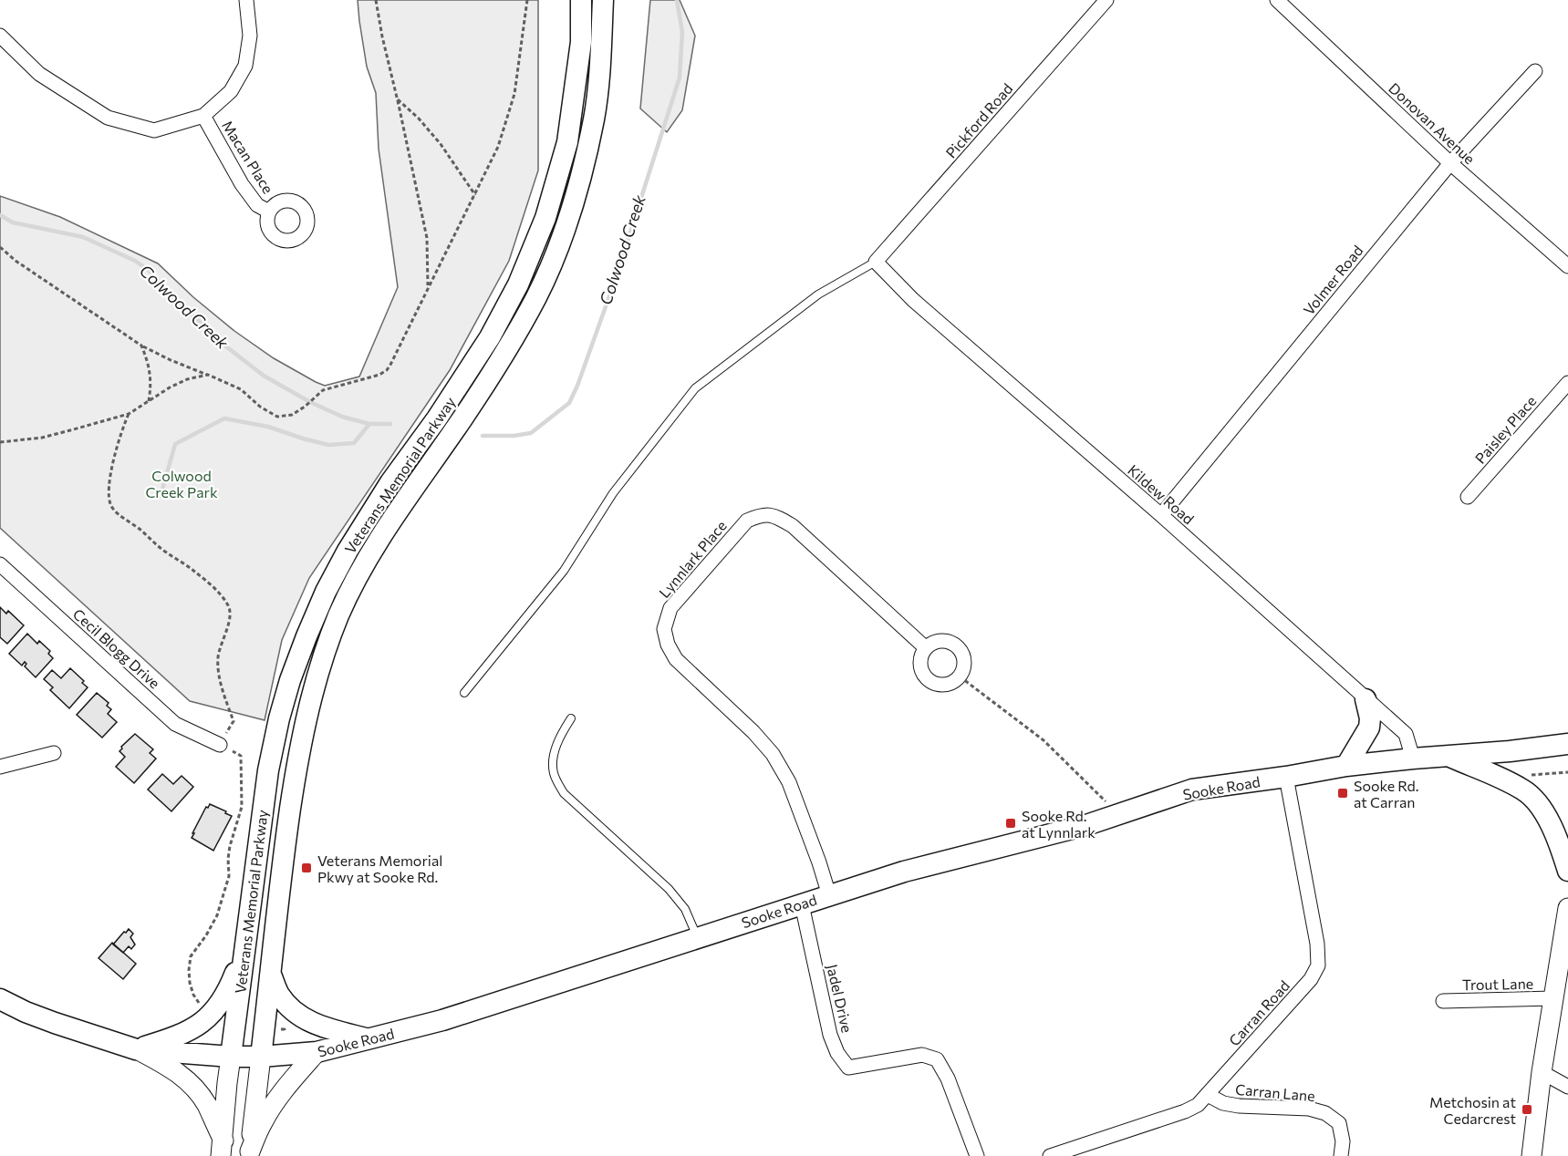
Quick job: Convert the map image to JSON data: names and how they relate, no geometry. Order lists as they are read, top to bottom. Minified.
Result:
{"streets":{"main road":["Veterans Memorial Parkway","Sooke Road"],"street":["Pickford Road","Donovan Avenue","Macan Place","Volmer Road","Paisley Place","Kildew Road","Lynnlark Place","Cecil Blogg Drive","Trout Lane","Jadel Drive","Carran Road","Carran Lane"]},"crossings":[["Pickford Road","Kildew Road"],["Donovan Avenue","Volmer Road"],["Volmer Road","Kildew Road"],["Veterans Memorial Parkway","Sooke Road"],["Kildew Road","Sooke Road"],["Lynnlark Place","Sooke Road"],["Sooke Road","Jadel Drive"],["Sooke Road","Carran Road"],["Carran Road","Carran Lane"]],"water":["Colwood Creek"],"parks":["Colwood Creek Park"],"places":{"transit":["Sooke Rd. at Carran","Sooke Rd. at Lynnlark","Veterans Memorial Pkwy at Sooke Rd.","Metchosin at Cedarcrest"]}}
